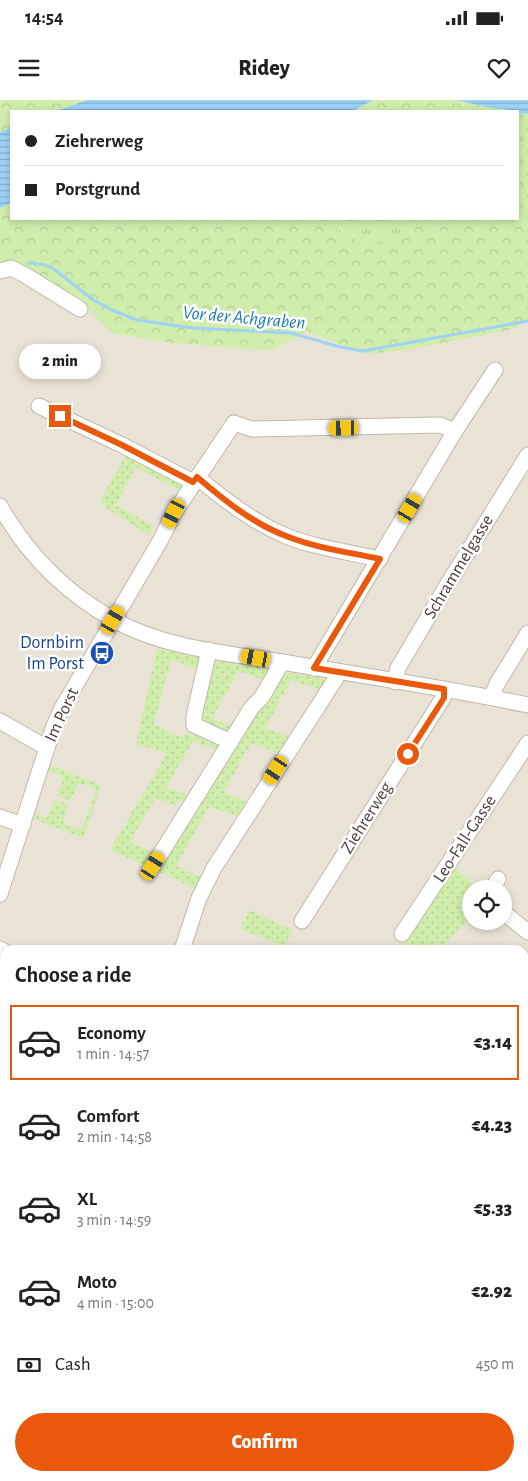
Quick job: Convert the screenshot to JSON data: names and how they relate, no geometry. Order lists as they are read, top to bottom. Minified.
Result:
{"streets":{"street":["Schrammelgasse","Im Porst","Ziehrerweg","Leo-Fall-Gasse"]},"water":["Vor der Achgraben"],"places":{"bus stop":["Dornbirn Im Porst"]},"page":{"status":"14:54","header":"Ridey","banner":["Ziehrerweg","Porstgrund"],"bubble":"2 min","heading":"Choose a ride","list":[{"name":"Economy","note":"1 min · 14:57","value":"€3.14"},{"name":"Comfort","note":"2 min · 14:58","value":"€4.23"},{"name":"XL","note":"3 min · 14:59","value":"€5.33"},{"name":"Moto","note":"4 min · 15:00","value":"€2.92"}],"pay":["Cash","450 m"],"buttons":"Confirm"}}
